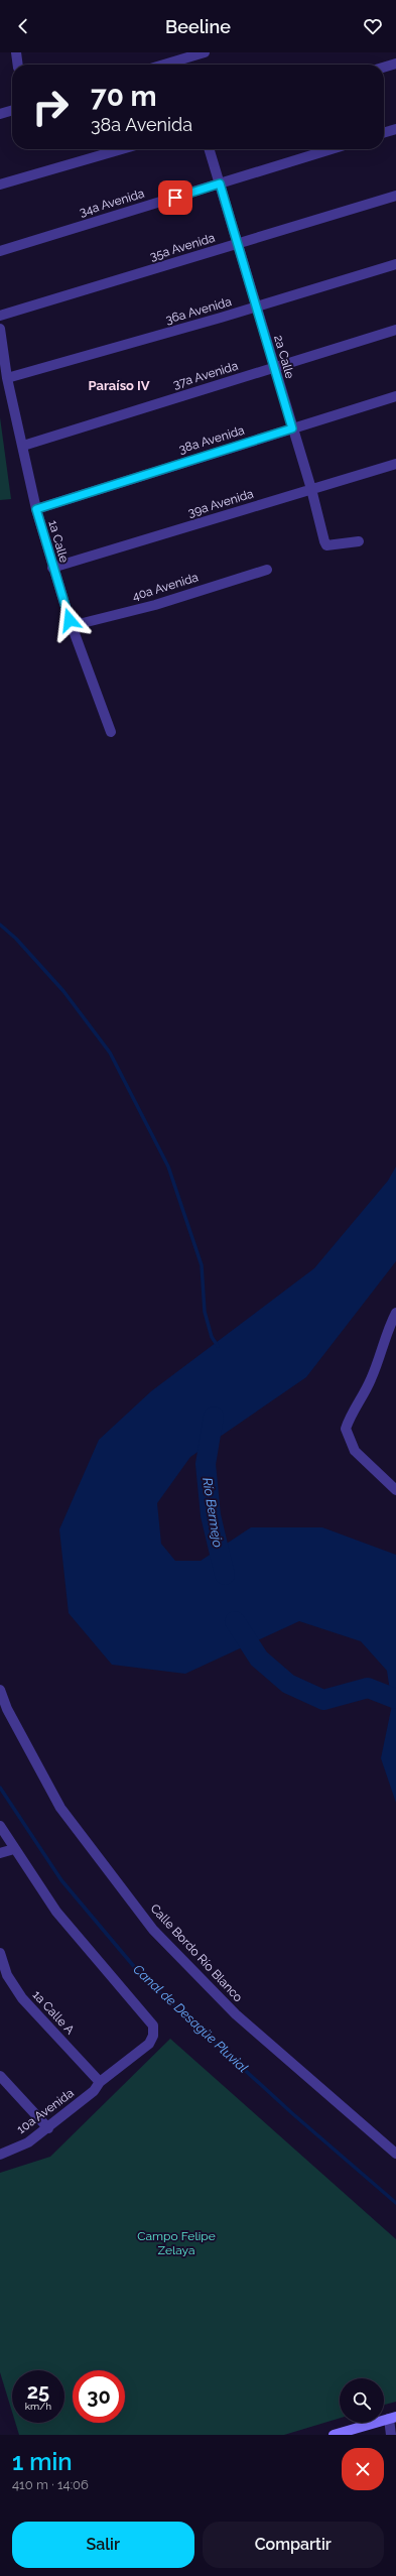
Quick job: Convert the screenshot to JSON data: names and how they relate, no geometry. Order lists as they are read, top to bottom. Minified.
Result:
{"streets":{"street":["34a Avenida","35a Avenida","36a Avenida","2a Calle","37a Avenida","38a Avenida","39a Avenida","1a Calle","40a Avenida","Calle Bordo Río Blanco","1a Calle A","10a Avenida"]},"crossings":[["34a Avenida","2a Calle"],["35a Avenida","2a Calle"],["36a Avenida","2a Calle"],["36a Avenida","1a Calle"],["2a Calle","37a Avenida"],["2a Calle","38a Avenida"],["2a Calle","39a Avenida"],["37a Avenida","1a Calle"],["38a Avenida","1a Calle"],["39a Avenida","1a Calle"],["1a Calle","40a Avenida"],["1a Calle A","10a Avenida"]],"districts":["Paraíso IV"],"water":["Río Bermejo","Canal de Desagüe Pluvial"],"parks":["Campo Felipe Zelaya"],"page":{"header":"Beeline","turn":["70 m","38a Avenida"],"speed":"25 km/h","limit":"30","heading":["1 min","410 m · 14:06"],"buttons":["Salir","Compartir"]}}
